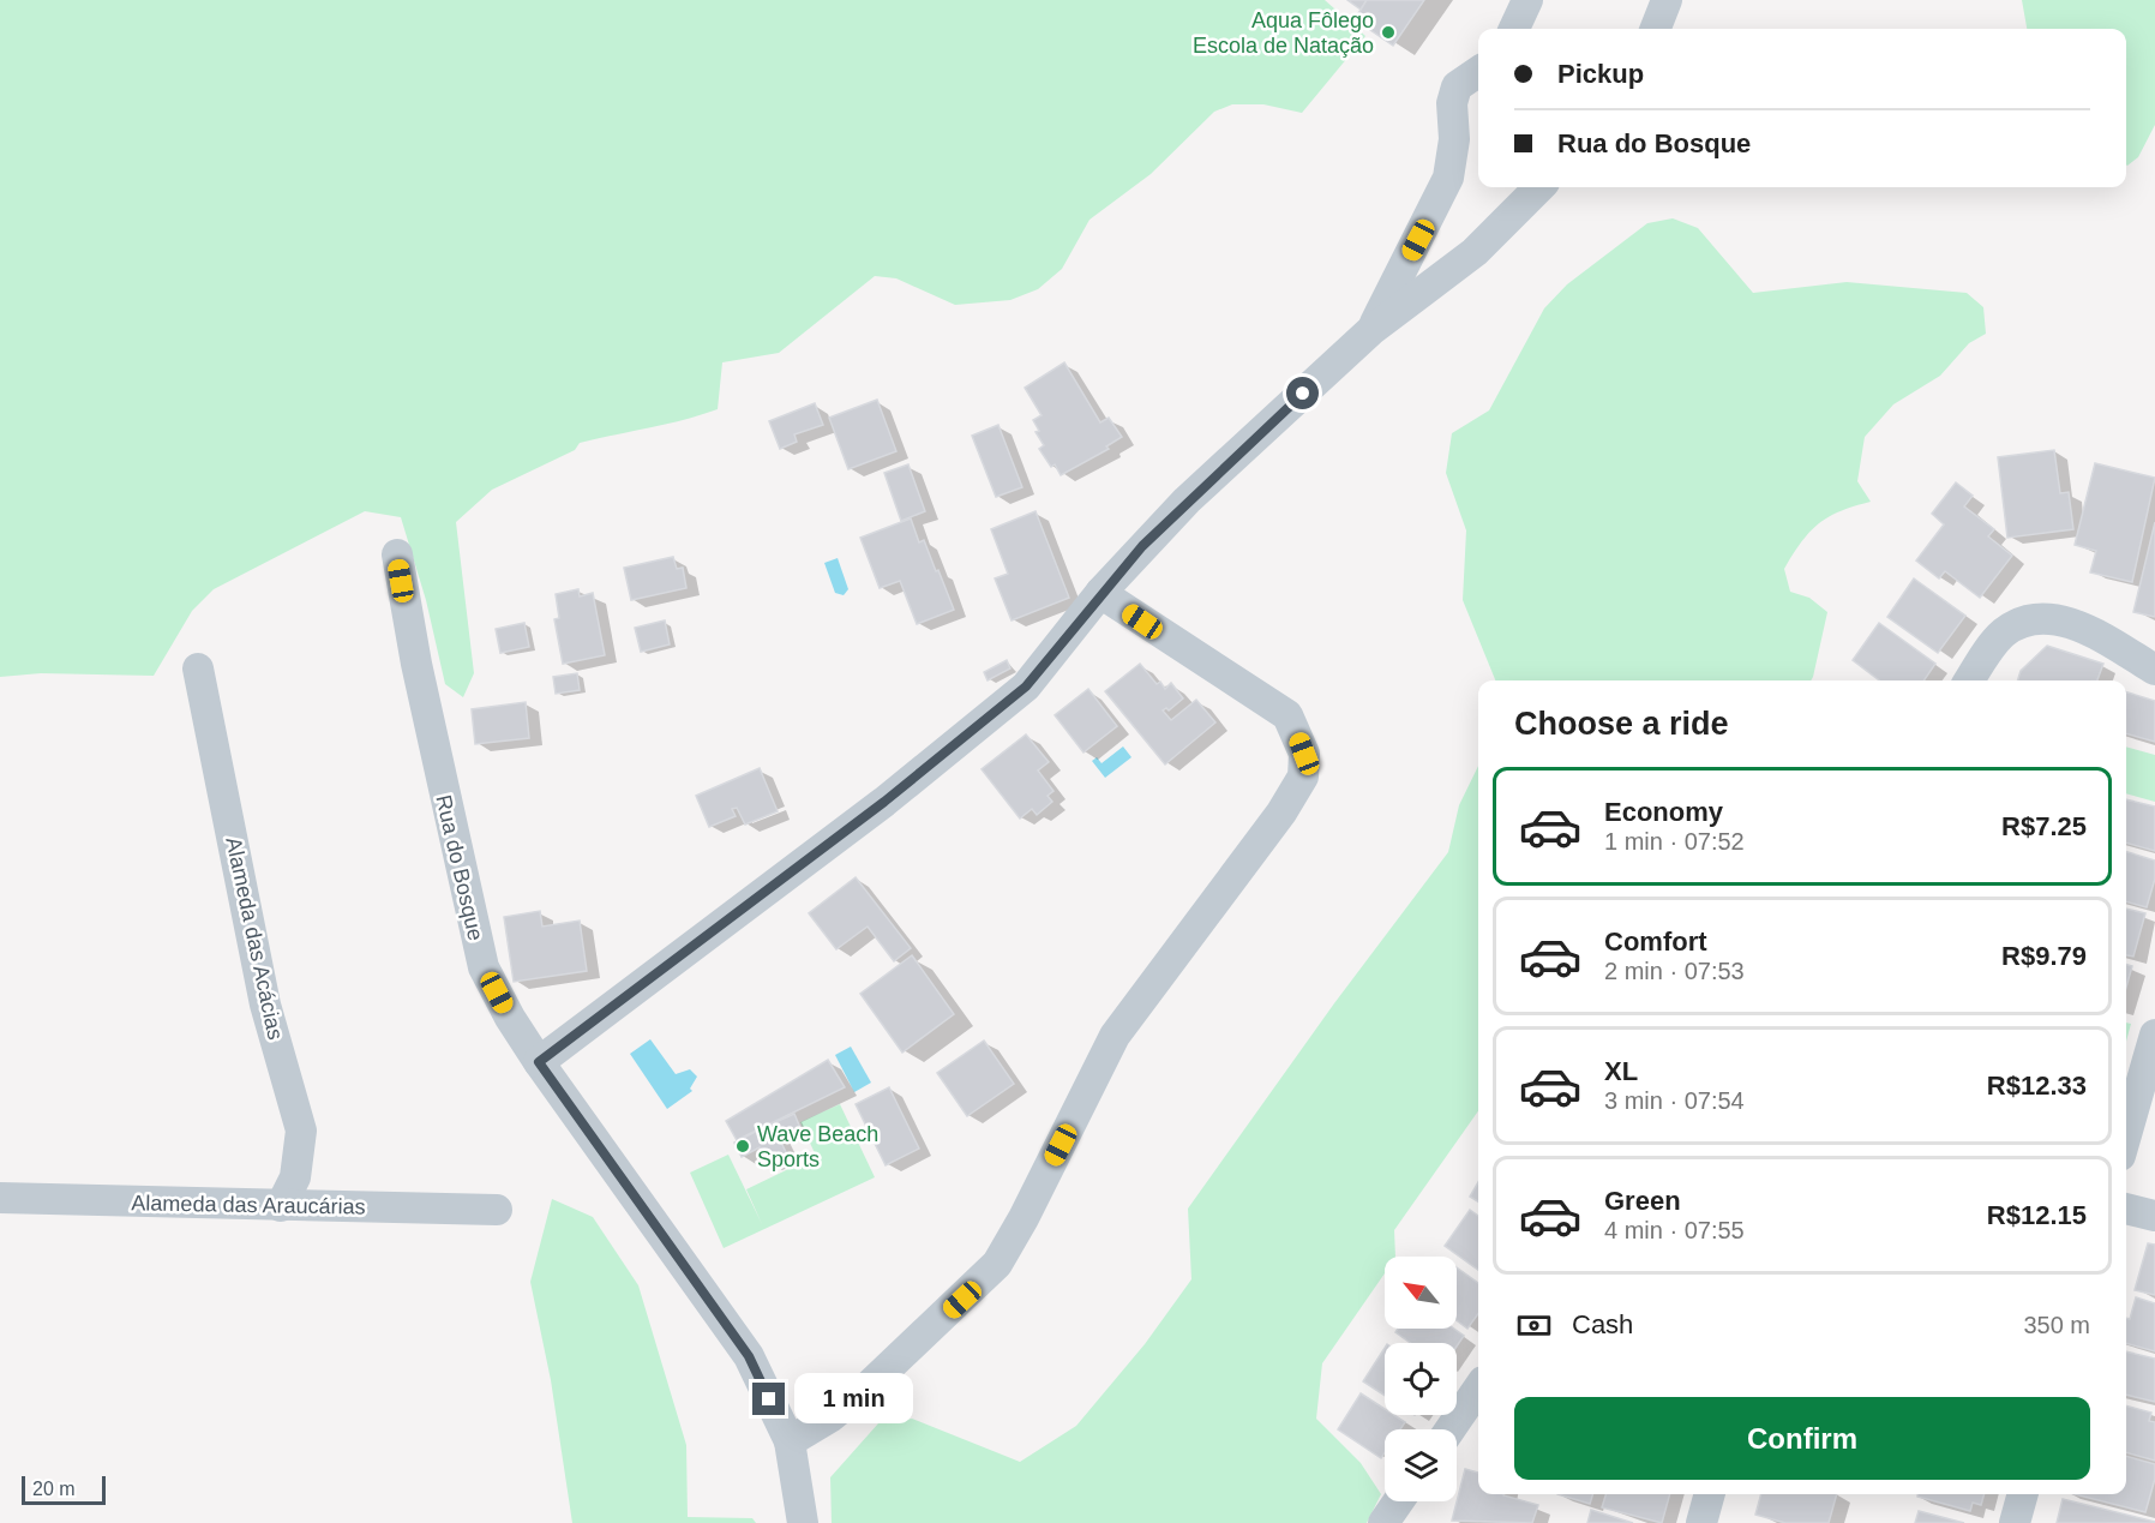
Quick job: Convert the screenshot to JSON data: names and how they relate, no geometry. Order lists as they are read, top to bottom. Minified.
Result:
{"streets":{"street":["Rua do Bosque","Alameda das Acácias","Alameda das Araucárias"]},"crossings":[["Alameda das Acácias","Alameda das Araucárias"]],"places":["Aqua Fôlego Escola de Natação","Wave Beach Sports"],"scale_bar":"20 m","north":"top left","page":{"banner":["Pickup","Rua do Bosque"],"heading":"Choose a ride","list":[{"name":"Economy","note":"1 min · 07:52","value":"R$7.25"},{"name":"Comfort","note":"2 min · 07:53","value":"R$9.79"},{"name":"XL","note":"3 min · 07:54","value":"R$12.33"},{"name":"Green","note":"4 min · 07:55","value":"R$12.15"}],"pay":["Cash","350 m"],"bubble":"1 min","buttons":"Confirm","scale":"20 m"}}
